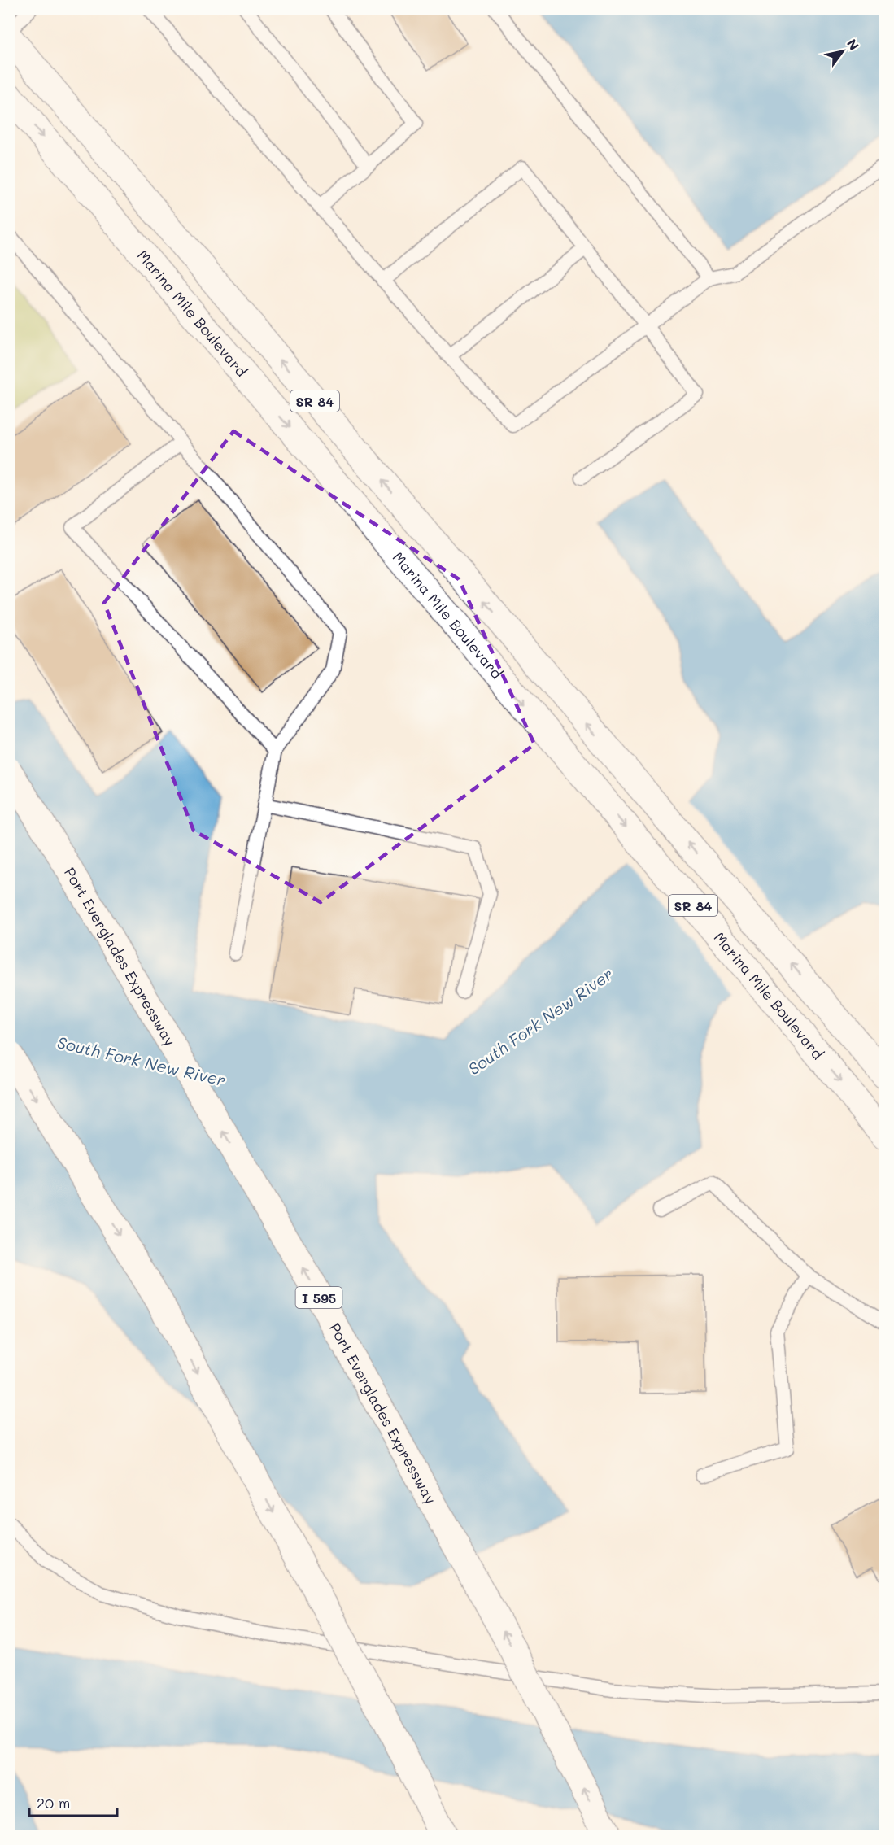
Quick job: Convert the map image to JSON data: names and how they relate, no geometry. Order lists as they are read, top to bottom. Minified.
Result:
{"streets":{"main road":["Marina Mile Boulevard","SR 84","Port Everglades Expressway","I 595"]},"water":["South Fork New River"],"scale_bar":"20 m","north":"top right"}
